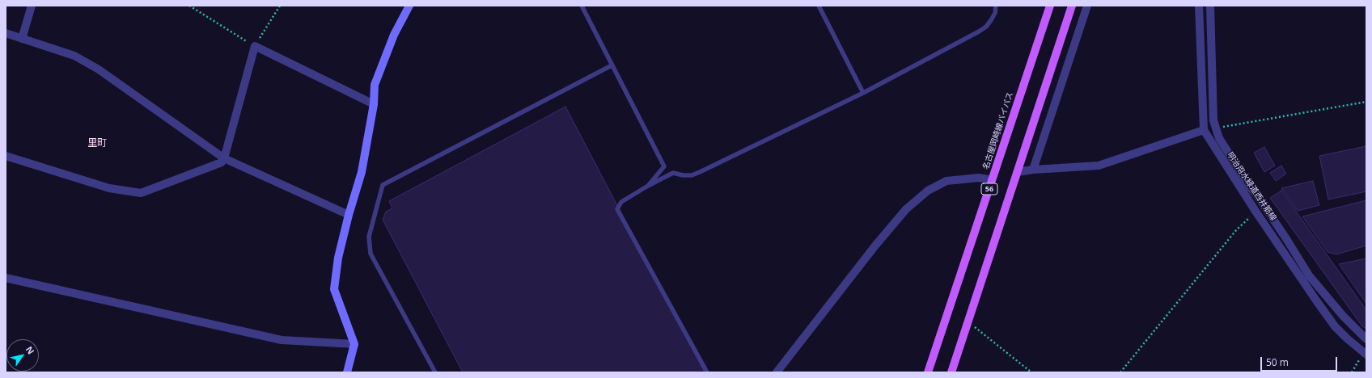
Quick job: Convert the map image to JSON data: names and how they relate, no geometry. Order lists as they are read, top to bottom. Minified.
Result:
{"streets":{"main road":["名古屋岡崎線バイパス","56"],"street":["明治用水緑道西井筋線"]},"districts":["里町"],"scale_bar":"50 m","north":"top right"}
